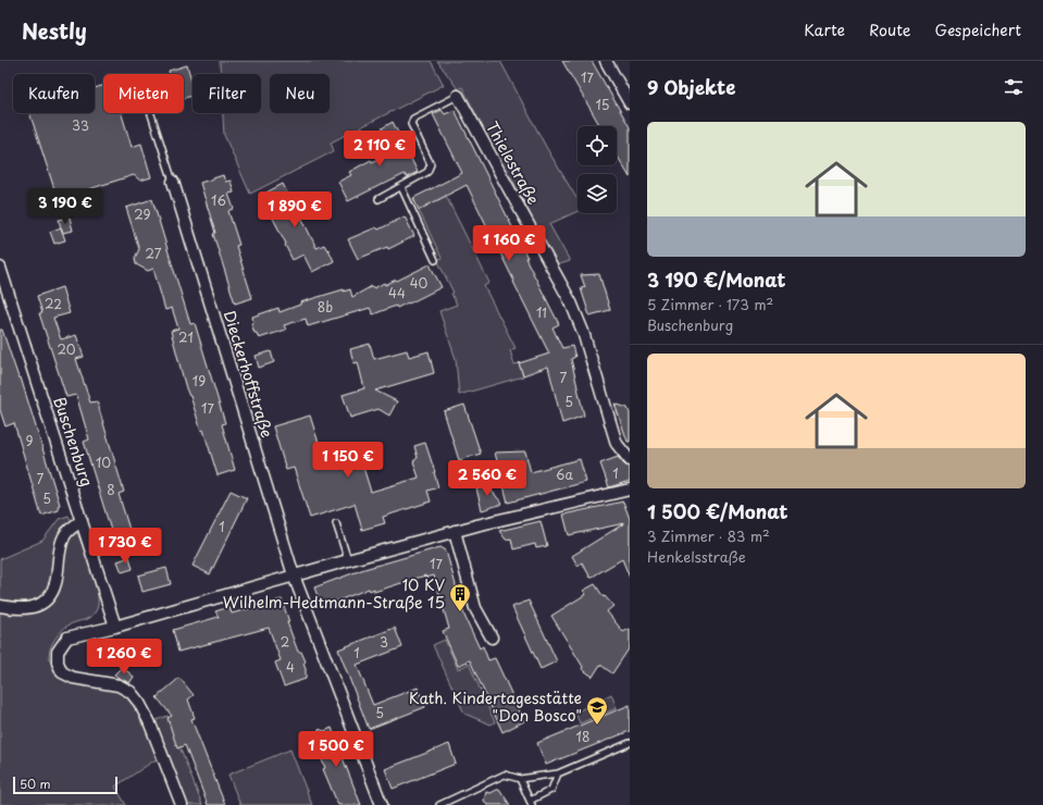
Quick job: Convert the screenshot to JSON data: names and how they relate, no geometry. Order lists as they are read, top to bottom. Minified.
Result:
{"streets":{"street":["Thielestraße","Dieckerhoffstraße","Buschenburg"]},"places":{"building":["10 KV Wilhelm-Hedtmann-Straße 15"],"school or university":["Kath. Kindertagesstätte \"Don Bosco\""]},"house_numbers":["17","15","33","16","29","27","40","44","22","8b","11","21","20","7","19","5","17","9","10","1","6a","7","8","5","1","17","2","3","1","4","5","18"],"scale_bar":"50 m","page":{"header":"Nestly","nav":["Karte","Route","Gespeichert"],"heading":"9 Objekte","chip":["Kaufen","Mieten","Filter","Neu"],"list":[{"name":"3 190 €/Monat","note":"5 Zimmer · 173 m² · Buschenburg"},{"name":"1 500 €/Monat","note":"3 Zimmer · 83 m² · Henkelsstraße"}],"price":["2 110 €","3 190 €","1 890 €","1 160 €","1 150 €","2 560 €","1 730 €","1 260 €","1 500 €"],"scale":"50 m"}}
